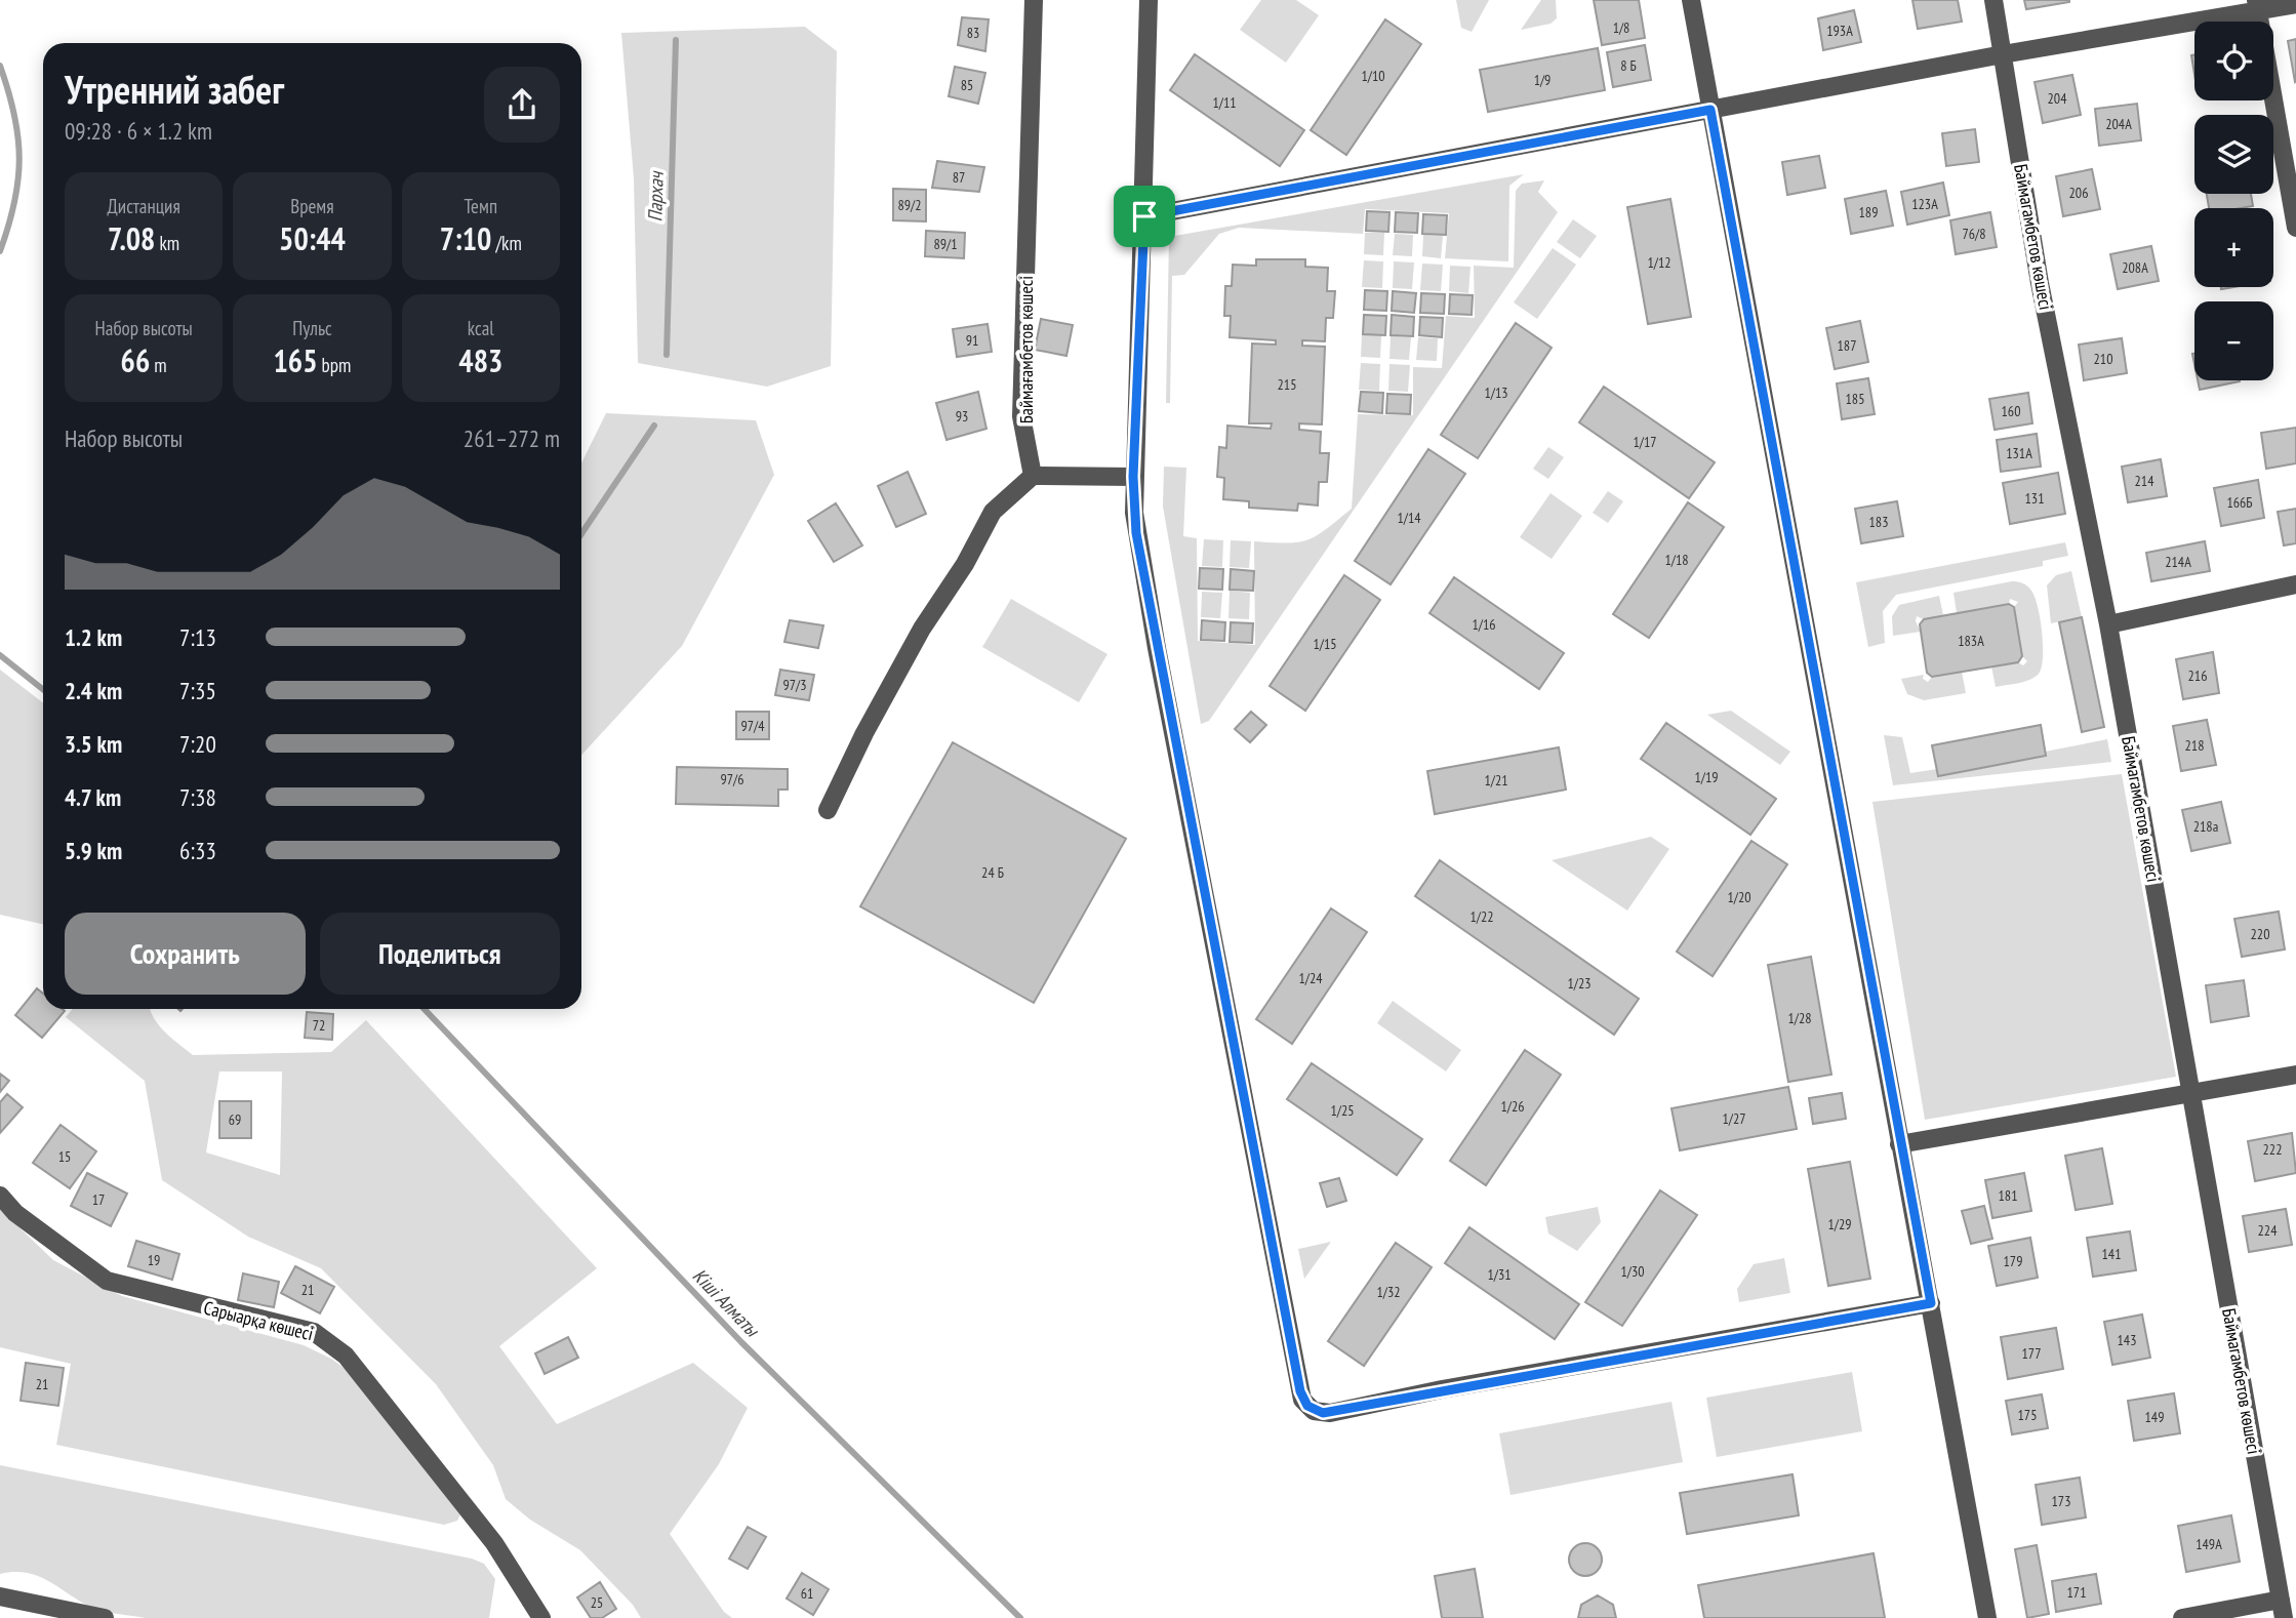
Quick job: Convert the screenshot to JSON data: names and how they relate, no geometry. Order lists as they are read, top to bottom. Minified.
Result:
{"streets":{"street":["Баймагамбетов көшесі","Баймағамбетов көшесі","Сарыарқа көшесі"]},"water":["Пархач","Кіші Алматы"],"house_numbers":["1/8","193А","83","8 Б","1/10","1/9","85","204","1/11","204А","87","206","123А","89/2","189","76/8","89/1","1/12","208А","91","187","210","215","1/13","185","160","93","1/17","131А","214","131","166Б","1/14","183","1/18","214А","1/16","183А","1/15","216","97/3","97/4","218","1/19","97/6","1/21","218а","24 Б","1/20","1/22","220","1/24","1/23","1/28","72","1/26","1/25","1/27","69","222","15","181","17","1/29","224","141","19","179","1/30","1/31","21","1/32","143","177","21","175","149","173","149А","171","61","25"],"page":{"map_buttons":["+","−"],"heading":["Утренний забег","09:28 · 6 × 1.2 km"],"stats":[["Дистанция","7.08 km"],["Время","50:44"],["Темп","7:10 /km"],["Набор высоты","66 m"],["Пульс","165 bpm"],["kcal","483"]],"chart":["Набор высоты","261–272 m"],"list":[{"name":"1.2 km","note":"7:13"},{"name":"2.4 km","note":"7:35"},{"name":"3.5 km","note":"7:20"},{"name":"4.7 km","note":"7:38"},{"name":"5.9 km","note":"6:33"}],"buttons":["Сохранить","Поделиться"]}}
